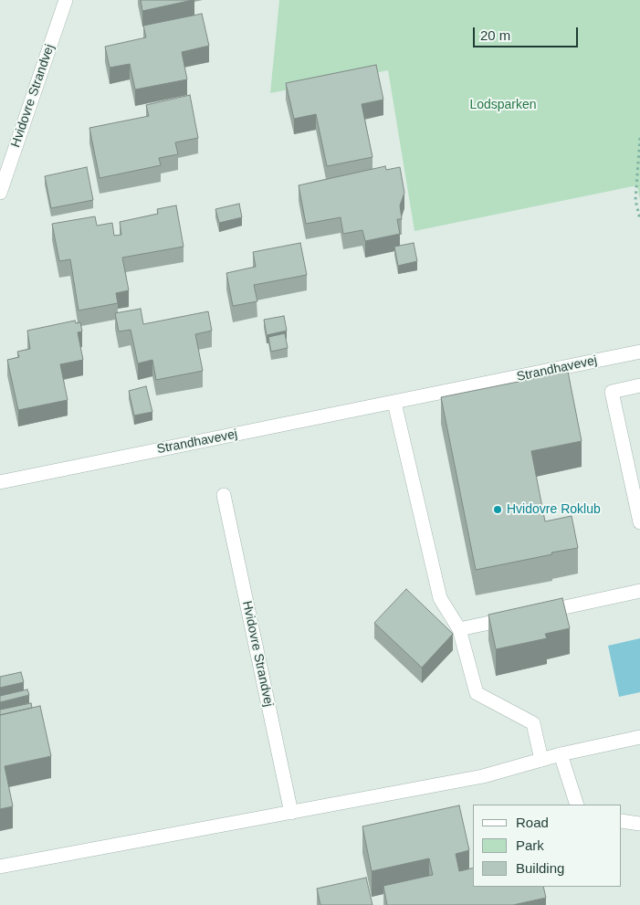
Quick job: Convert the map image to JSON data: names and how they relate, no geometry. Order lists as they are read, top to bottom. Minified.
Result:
{"streets":{"street":["Hvidovre Strandvej","Strandhavevej"]},"parks":["Lodsparken"],"places":["Hvidovre Roklub"],"legend":["Road","Park","Building"],"scale_bar":"20 m"}
